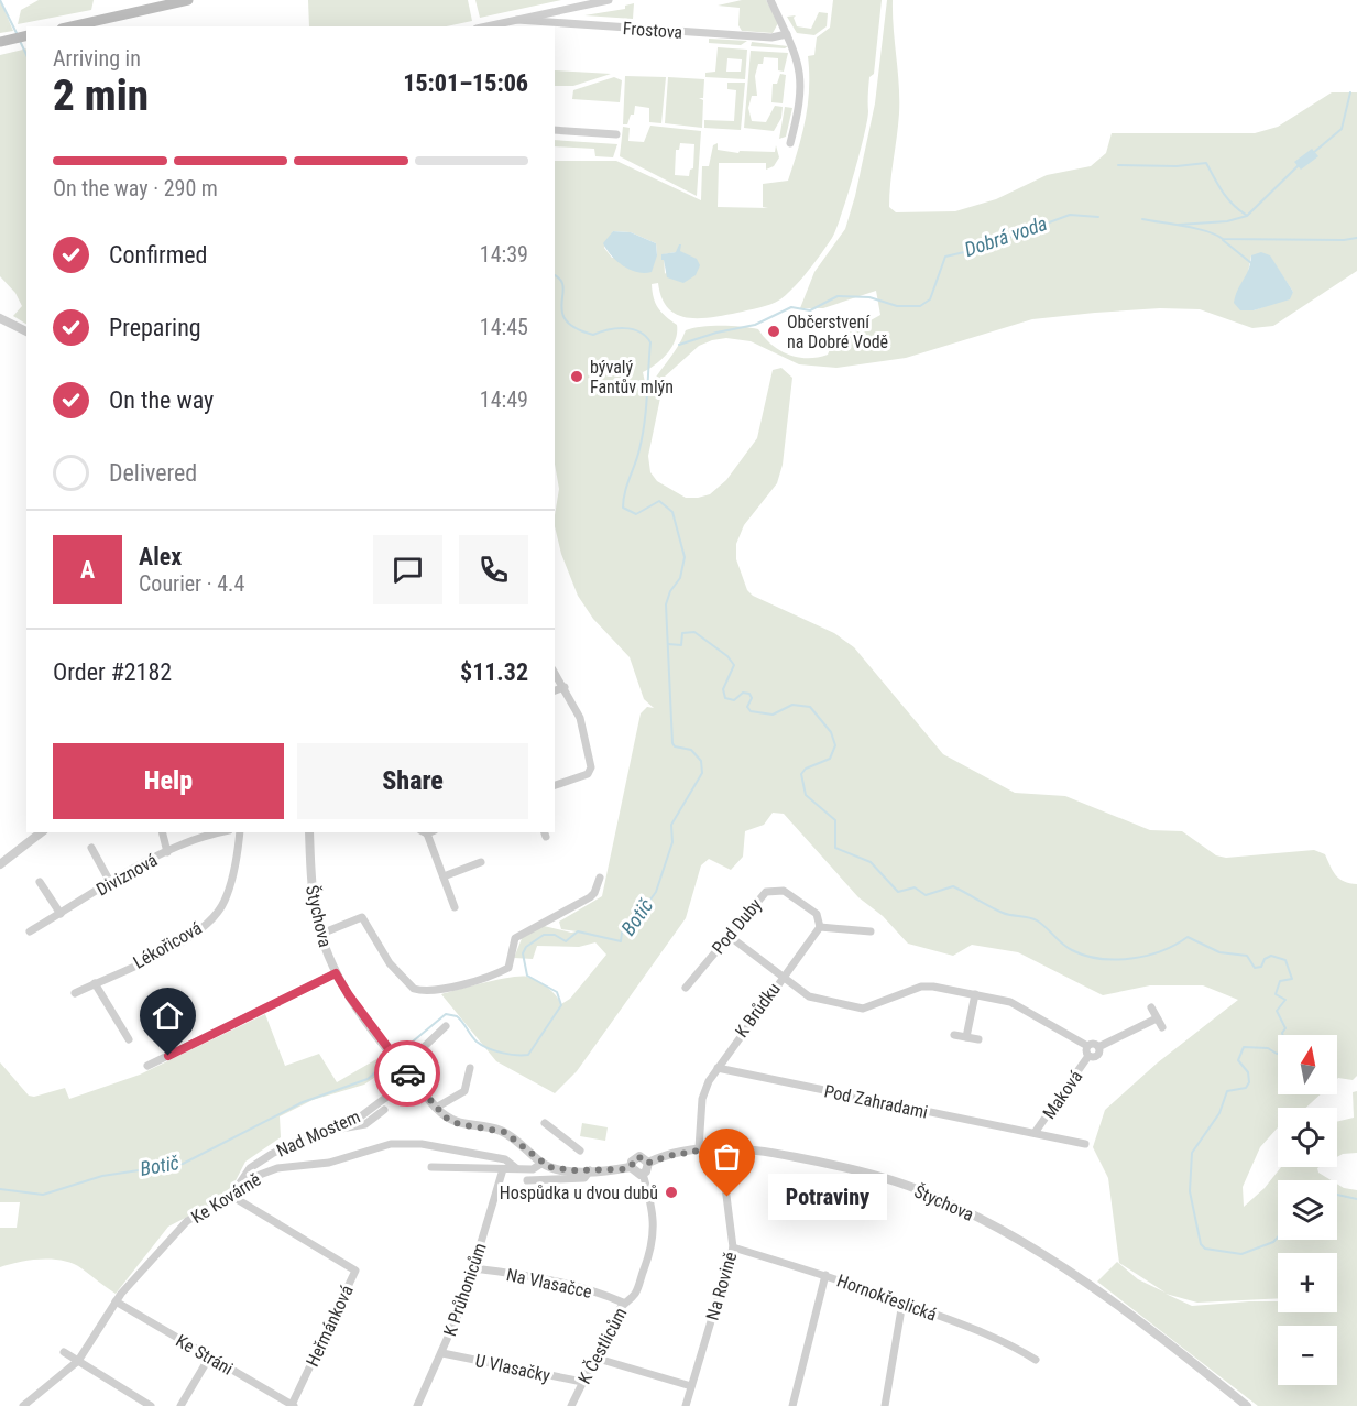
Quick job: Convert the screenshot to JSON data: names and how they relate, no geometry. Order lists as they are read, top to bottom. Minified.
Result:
{"streets":{"street":["Frostova","Diviznová","Štychova","Pod Duby","Lékořicová","K Brůdku","Maková","Pod Zahradami","Nad Mostem","Ke Kovárně","Na Vlasačce","Na Rovině","K Průhonicům","Hornokřeslická","Heřmánková","K Čestlicům","Ke Stráni","U Vlasačky"]},"crossings":[["Štychova","K Brůdku"],["Štychova","Nad Mostem"],["Štychova","Na Rovině"],["Štychova","K Čestlicům"],["Pod Duby","K Brůdku"],["K Brůdku","Pod Zahradami"],["Maková","Pod Zahradami"],["Nad Mostem","Ke Kovárně"],["Nad Mostem","Heřmánková"],["Ke Kovárně","Heřmánková"],["Ke Kovárně","Ke Stráni"],["Na Vlasačce","K Průhonicům"],["Na Vlasačce","K Čestlicům"],["Na Rovině","Hornokřeslická"],["K Průhonicům","U Vlasačky"],["Heřmánková","Ke Stráni"],["K Čestlicům","U Vlasačky"]],"water":["Dobrá voda","Botič"],"places":["Občerstvení na Dobré Vodě","bývalý Fantův mlýn","Hospůdka u dvou dubů","Potraviny"],"north":"top","page":{"heading":["2 min","Arriving in","15:01–15:06"],"panel":["Alex","Courier · 4.4","Order #2182","$11.32"],"bar":"On the way · 290 m","list":[["Confirmed","14:39"],["Preparing","14:45"],["On the way","14:49"],"Delivered"],"round":"A","buttons":["Help","Share"],"map_buttons":["+","−"],"bubble":"Potraviny"}}
